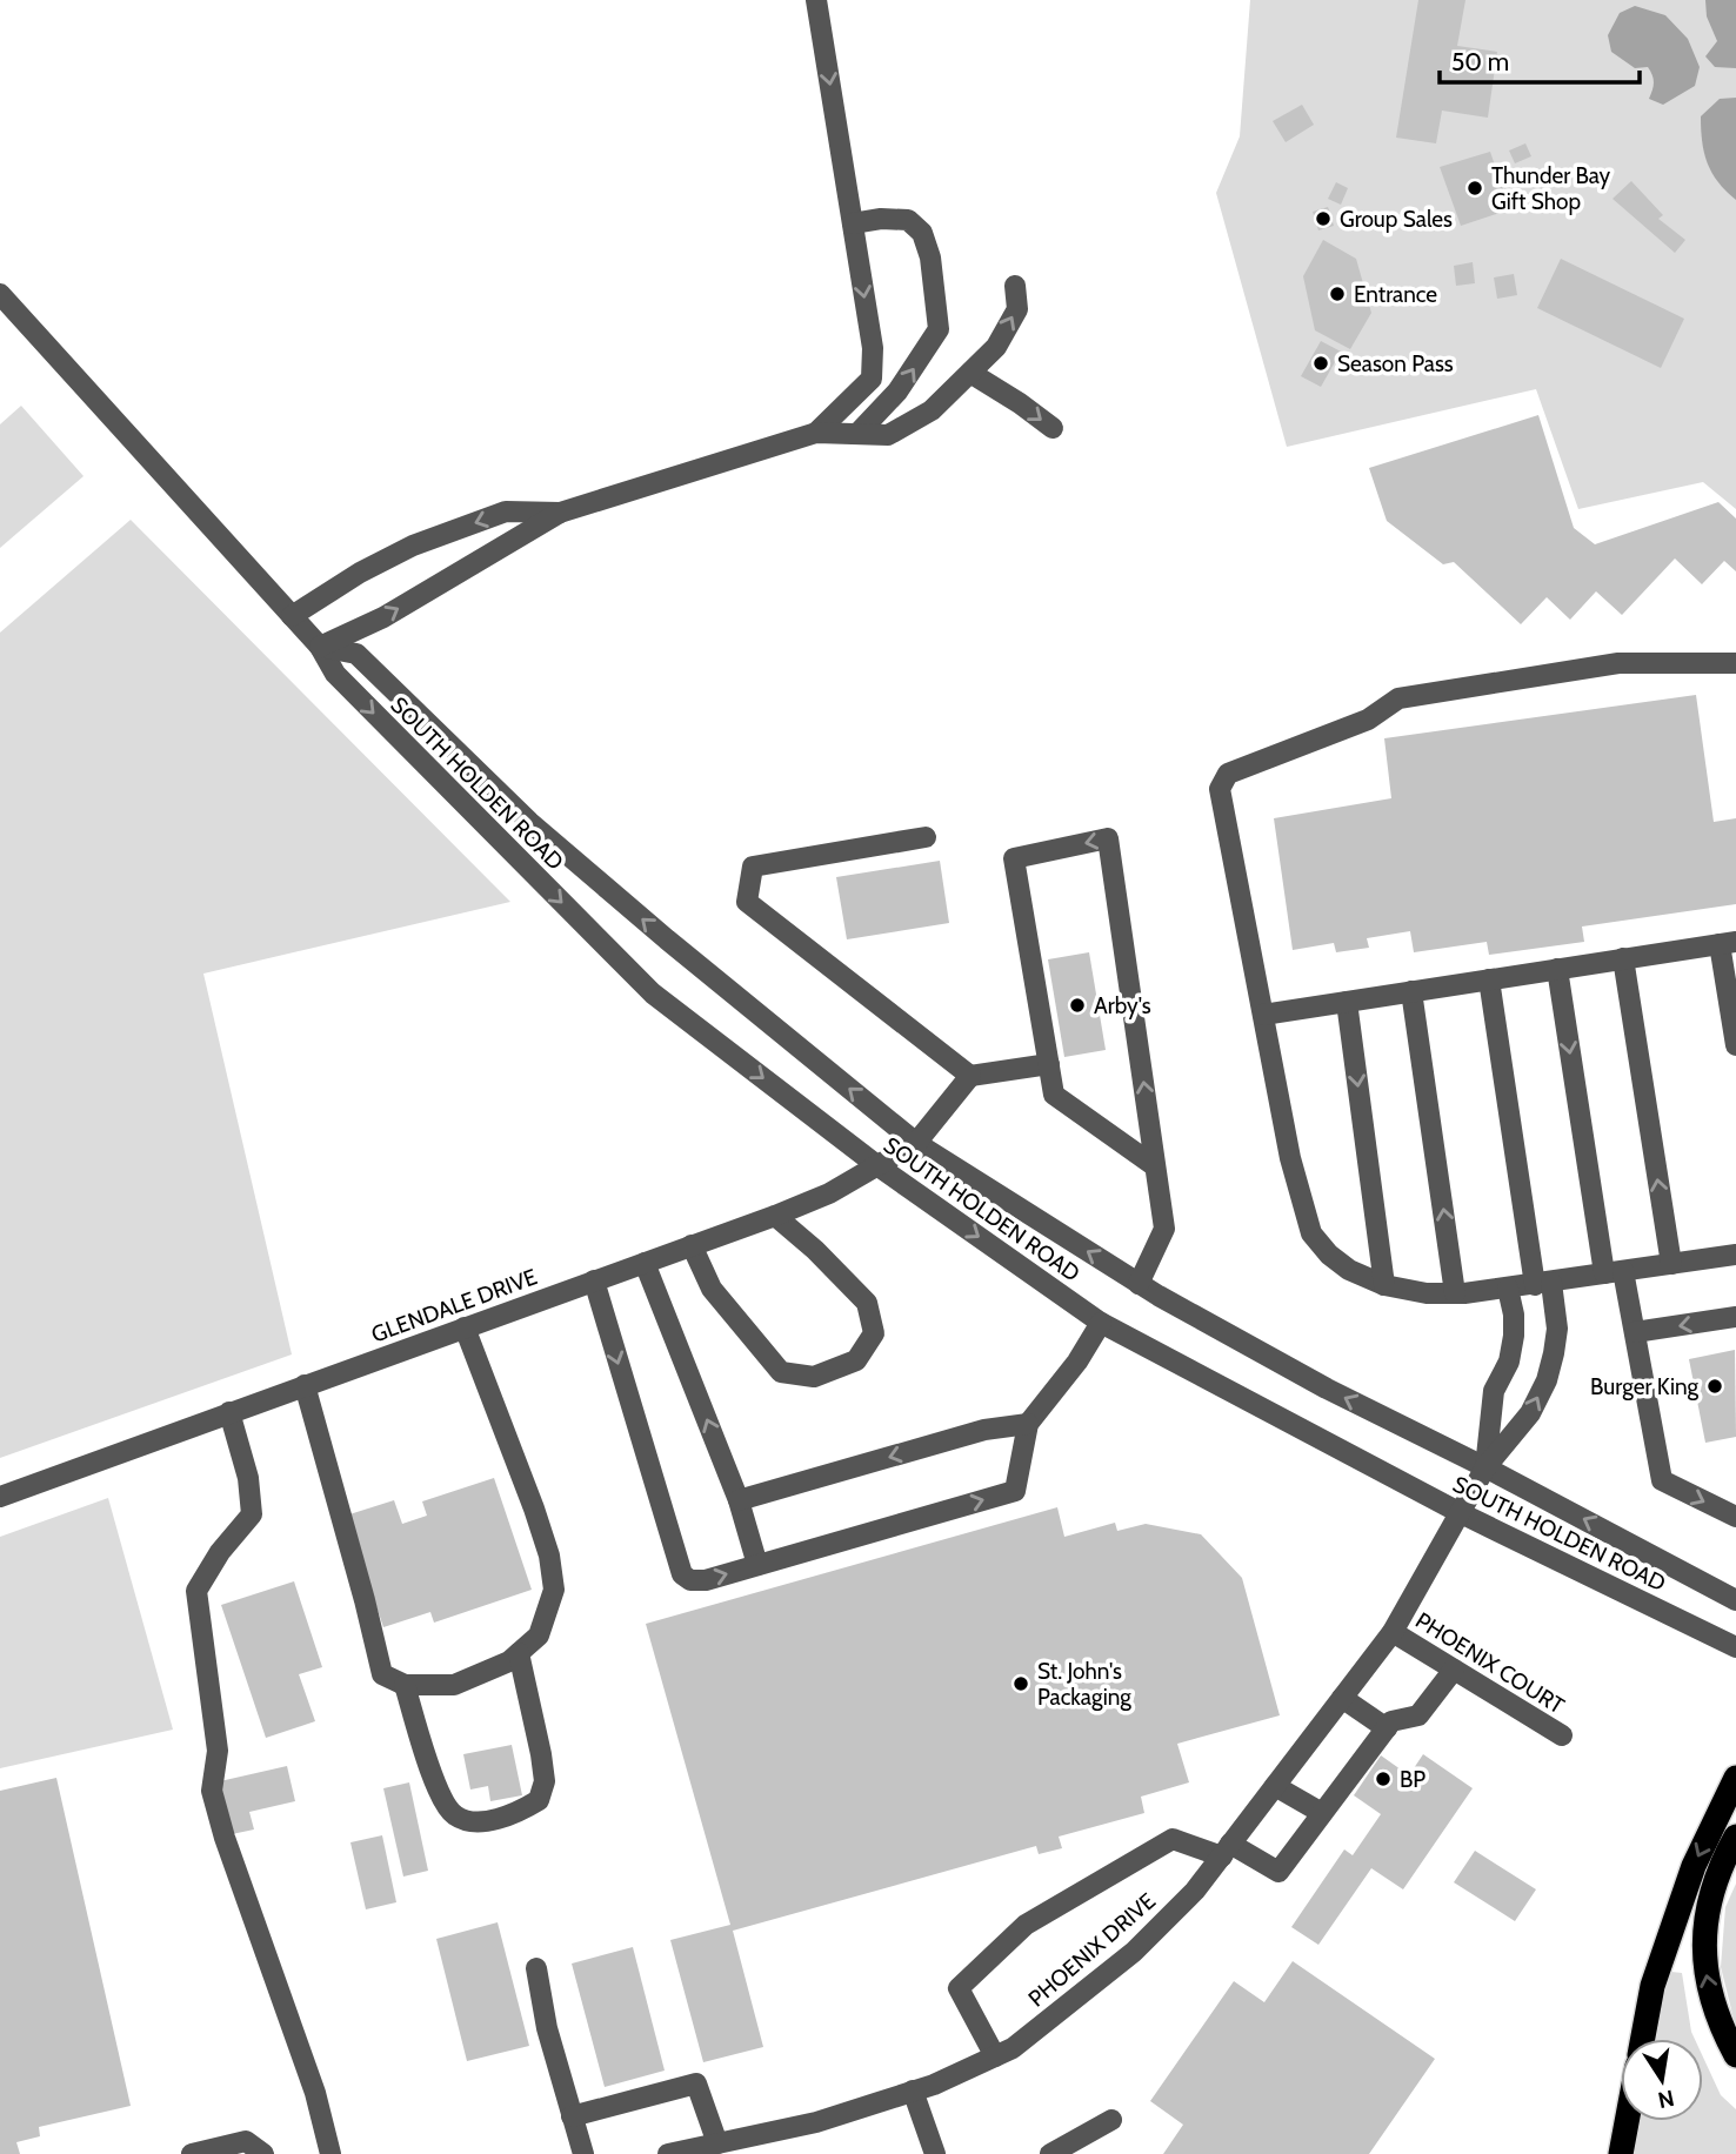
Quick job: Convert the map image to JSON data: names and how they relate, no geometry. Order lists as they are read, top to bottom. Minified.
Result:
{"streets":{"street":["SOUTH HOLDEN ROAD","GLENDALE DRIVE","PHOENIX COURT","PHOENIX DRIVE"]},"crossings":[["SOUTH HOLDEN ROAD","GLENDALE DRIVE"],["SOUTH HOLDEN ROAD","PHOENIX DRIVE"],["PHOENIX COURT","PHOENIX DRIVE"]],"places":["Thunder Bay Gift Shop","Group Sales","Entrance","Season Pass","Arby's","Burger King","St. John's Packaging","BP"],"scale_bar":"50 m","north":"bottom"}
